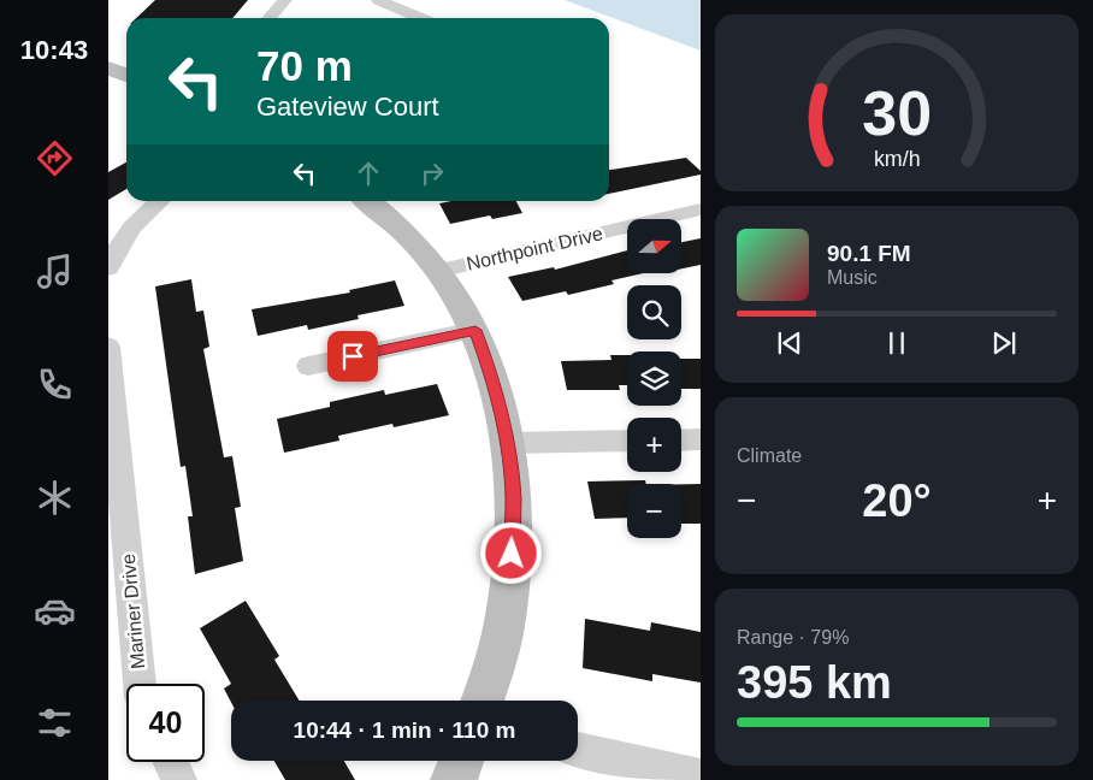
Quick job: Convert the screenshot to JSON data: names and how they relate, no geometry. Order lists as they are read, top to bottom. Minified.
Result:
{"streets":{"street":["Northpoint Drive","Mariner Drive"]},"north":"right","page":{"tabs":"10:43","turn":["70 m","Gateview Court"],"map_buttons":["+","−"],"song":["90.1 FM","Music"],"tile":["Climate",["Range · 79%","395 km"]],"heat":["−","20°","+"],"limit":"40","trip":"10:44 · 1 min · 110 m","gauge":["30","km/h"]}}
